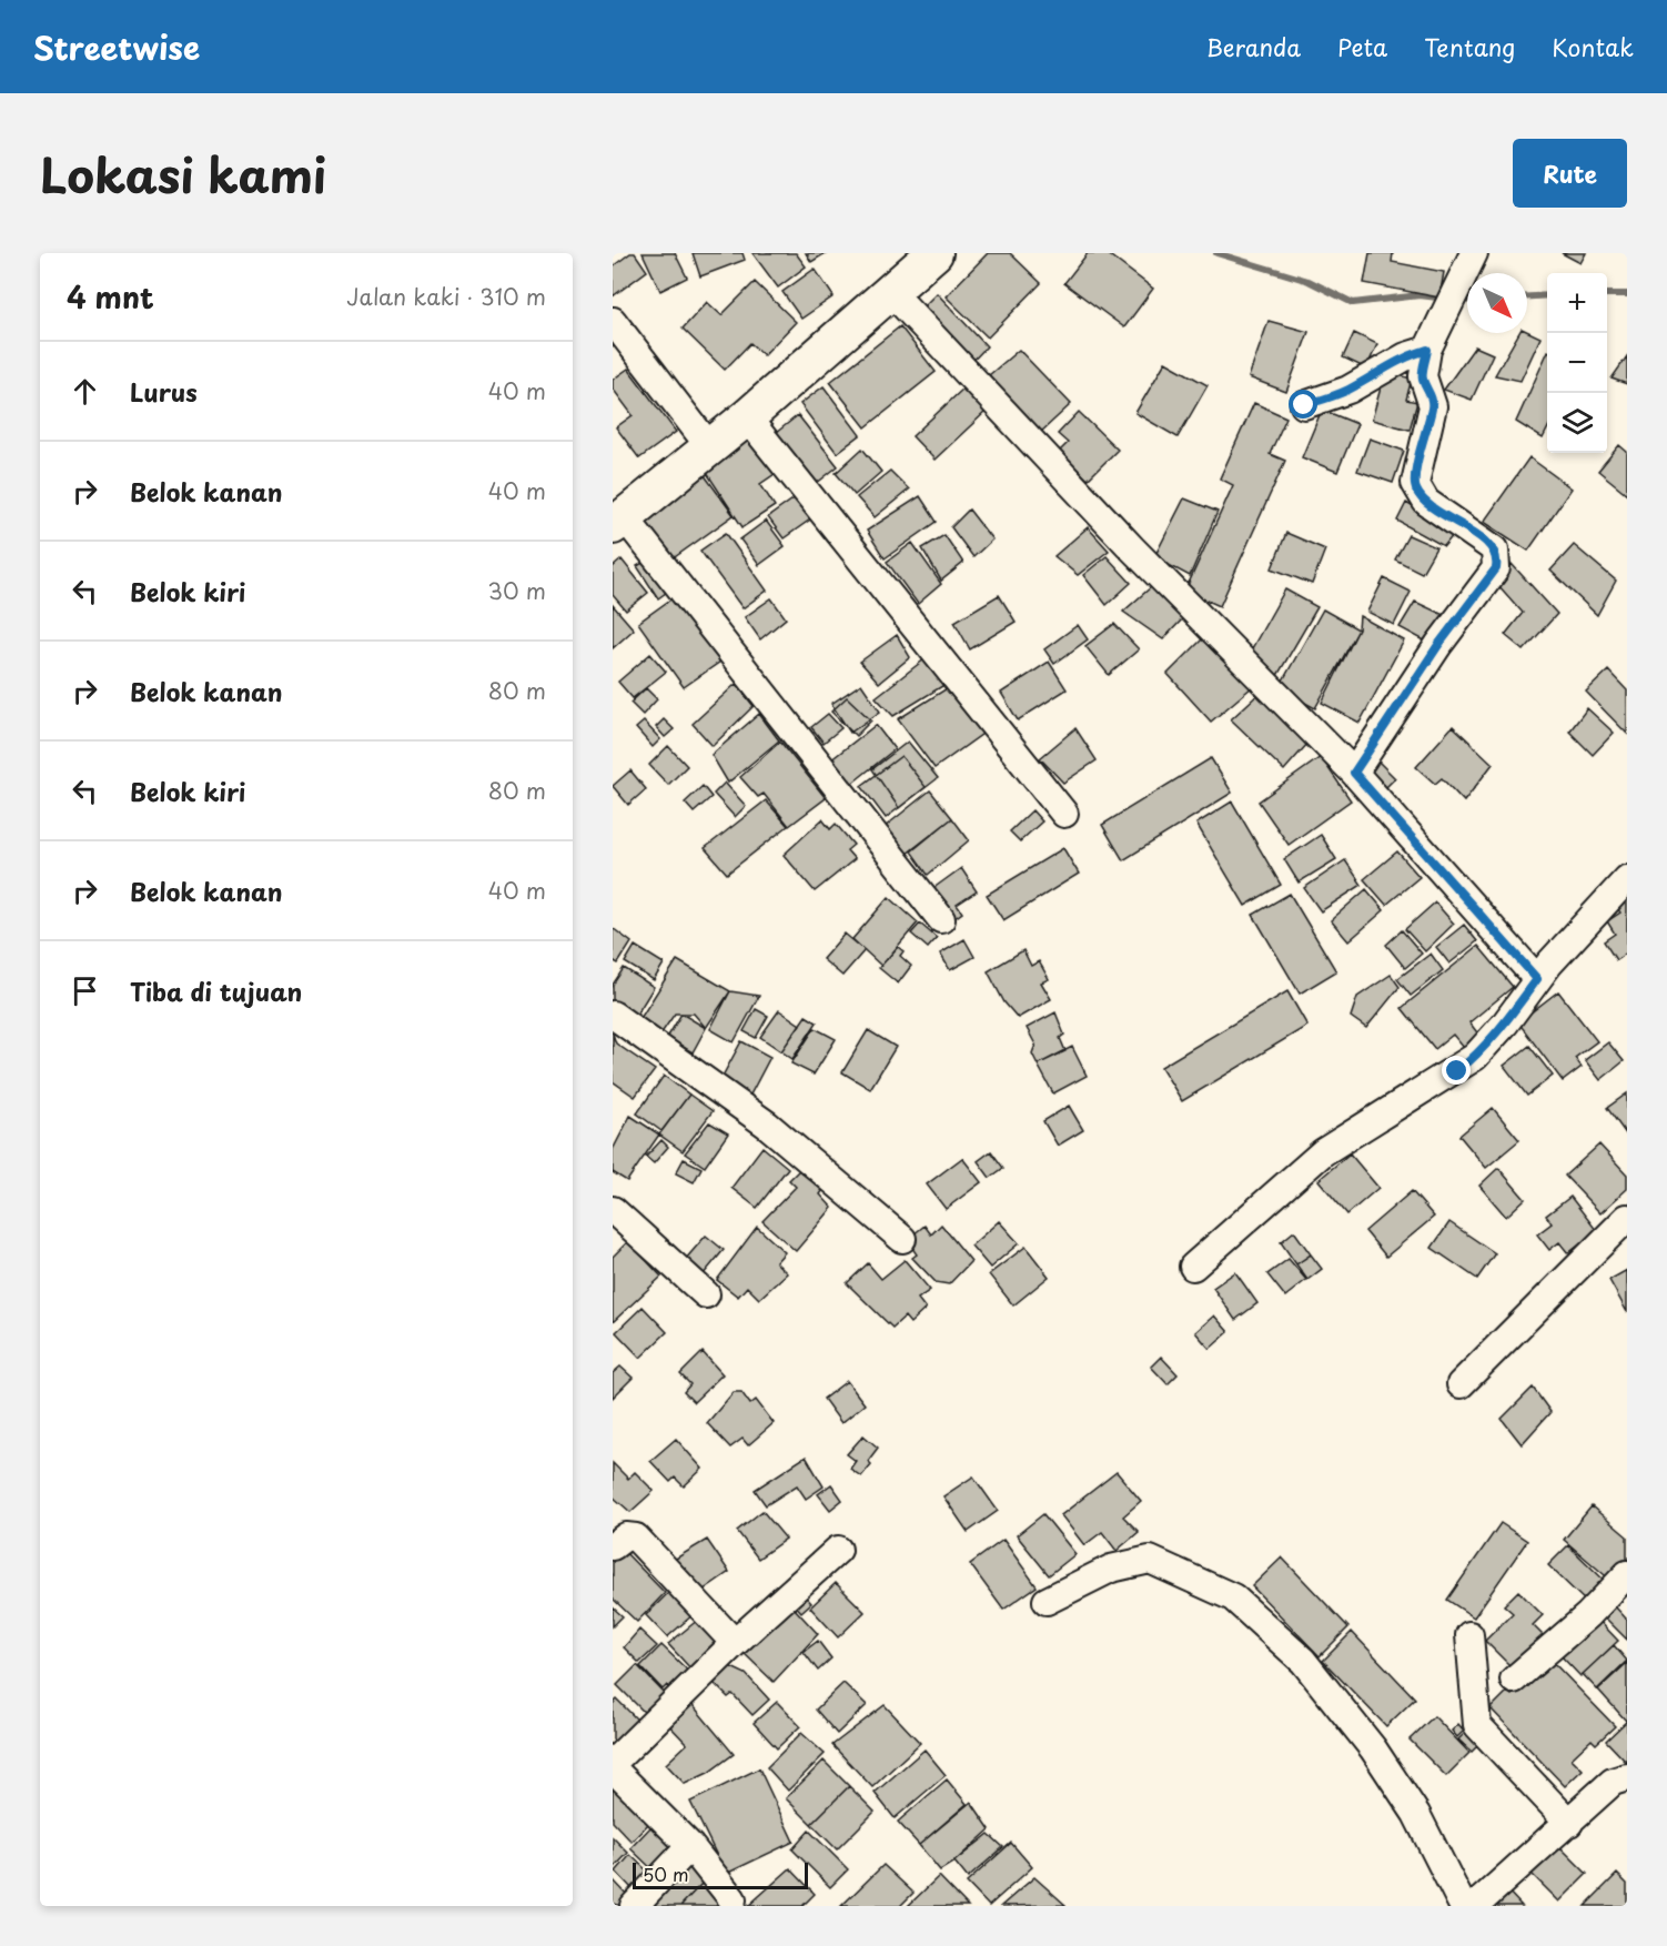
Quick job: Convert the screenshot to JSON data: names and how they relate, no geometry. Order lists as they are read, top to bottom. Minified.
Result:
{"scale_bar":"50 m","north":"bottom right","page":{"header":"Streetwise","nav":["Beranda","Peta","Tentang","Kontak"],"title":"Lokasi kami","buttons":"Rute","heading":["4 mnt","Jalan kaki · 310 m"],"map_buttons":["+","−"],"list":[["Lurus","40 m"],["Belok kanan","40 m"],["Belok kiri","30 m"],["Belok kanan","80 m"],["Belok kiri","80 m"],["Belok kanan","40 m"],"Tiba di tujuan"],"scale":"50 m"}}
